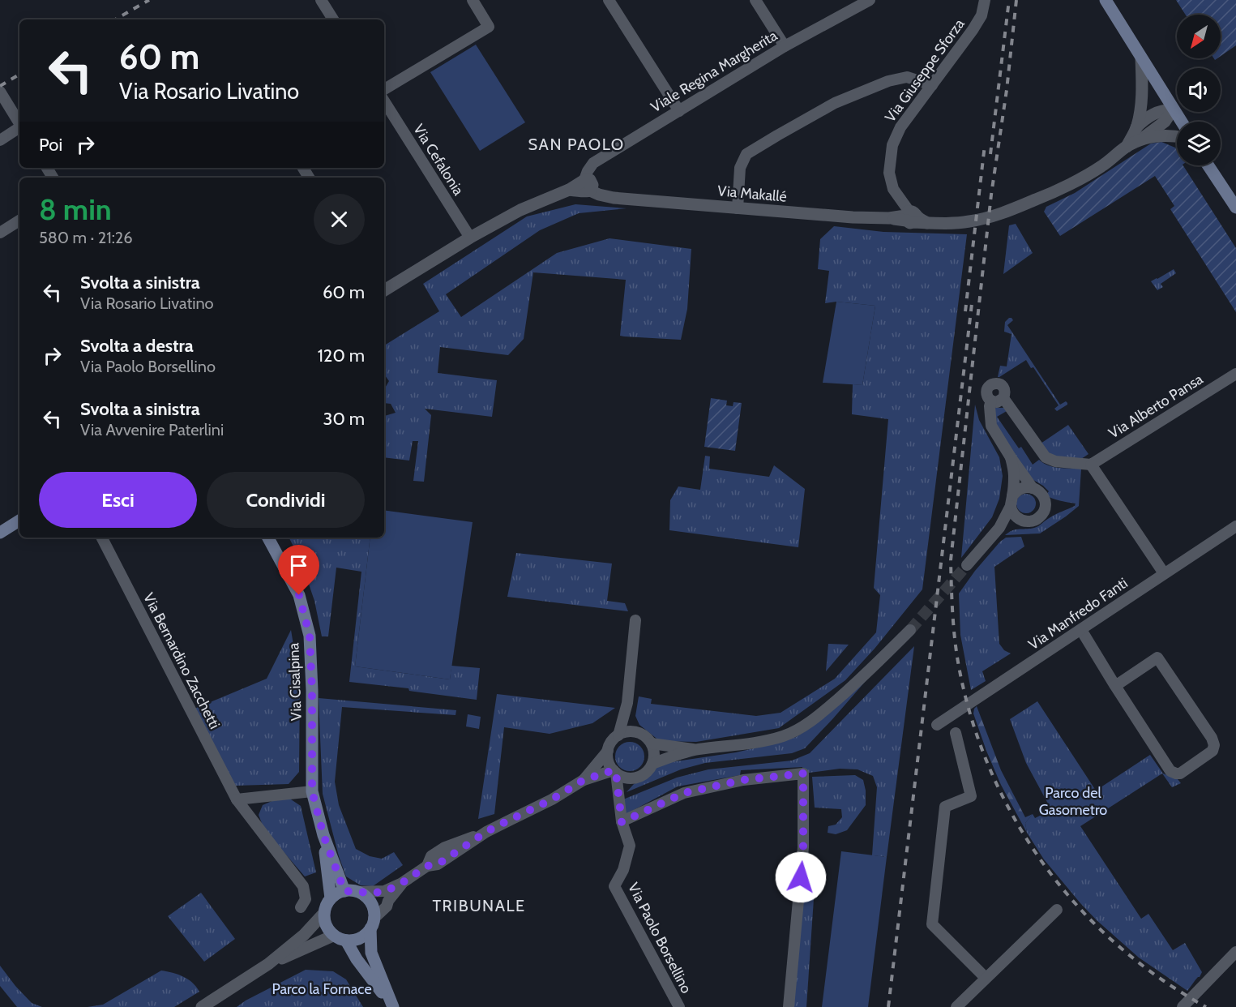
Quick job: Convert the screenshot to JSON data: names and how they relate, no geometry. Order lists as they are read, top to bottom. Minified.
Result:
{"streets":{"main road":["Via Cisalpina"],"street":["Via Giuseppe Sforza","Viale Regina Margherita","Via Cefalonia","Via Makallé","Via Alberto Pansa","Via Manfredo Fanti","Via Bernardino Zacchetti","Via Paolo Borsellino"]},"crossings":[["Via Giuseppe Sforza","Via Makallé"],["Viale Regina Margherita","Via Makallé"]],"districts":["SAN PAOLO","TRIBUNALE"],"parks":["Parco del Gasometro","Parco la Fornace"],"north":"bottom left","page":{"turn":["60 m","Via Rosario Livatino"],"then":"Poi","heading":["8 min","580 m · 21:26"],"list":[{"name":"Svolta a sinistra","note":"Via Rosario Livatino","value":"60 m"},{"name":"Svolta a destra","note":"Via Paolo Borsellino","value":"120 m"},{"name":"Svolta a sinistra","note":"Via Avvenire Paterlini","value":"30 m"}],"buttons":["Esci","Condividi"]}}
